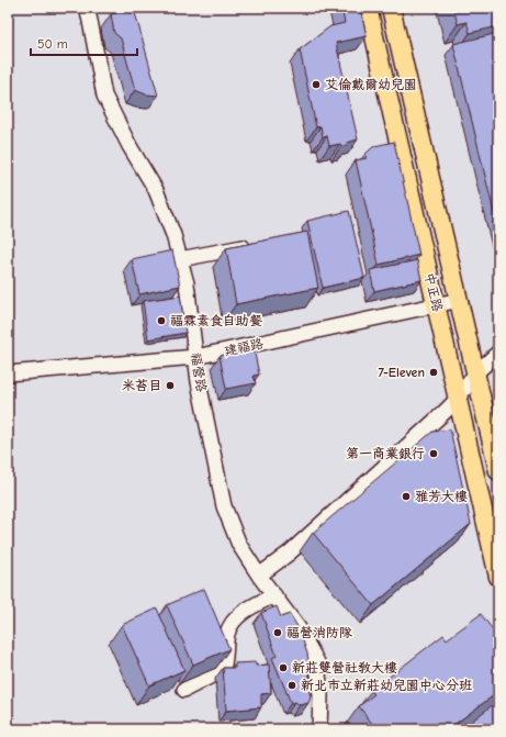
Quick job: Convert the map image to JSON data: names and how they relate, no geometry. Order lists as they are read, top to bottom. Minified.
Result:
{"streets":{"main road":["中正路"],"street":["建福路","福營路"]},"crossings":[["中正路","建福路"],["建福路","福營路"]],"places":["艾倫戴爾幼兒園","福霖素食自助餐","7-Eleven","米苔目","第一商業銀行","雅芳大樓","福營消防隊","新莊雙營社教大樓","新北市立新莊幼兒園中心分班"],"scale_bar":"50 m"}
